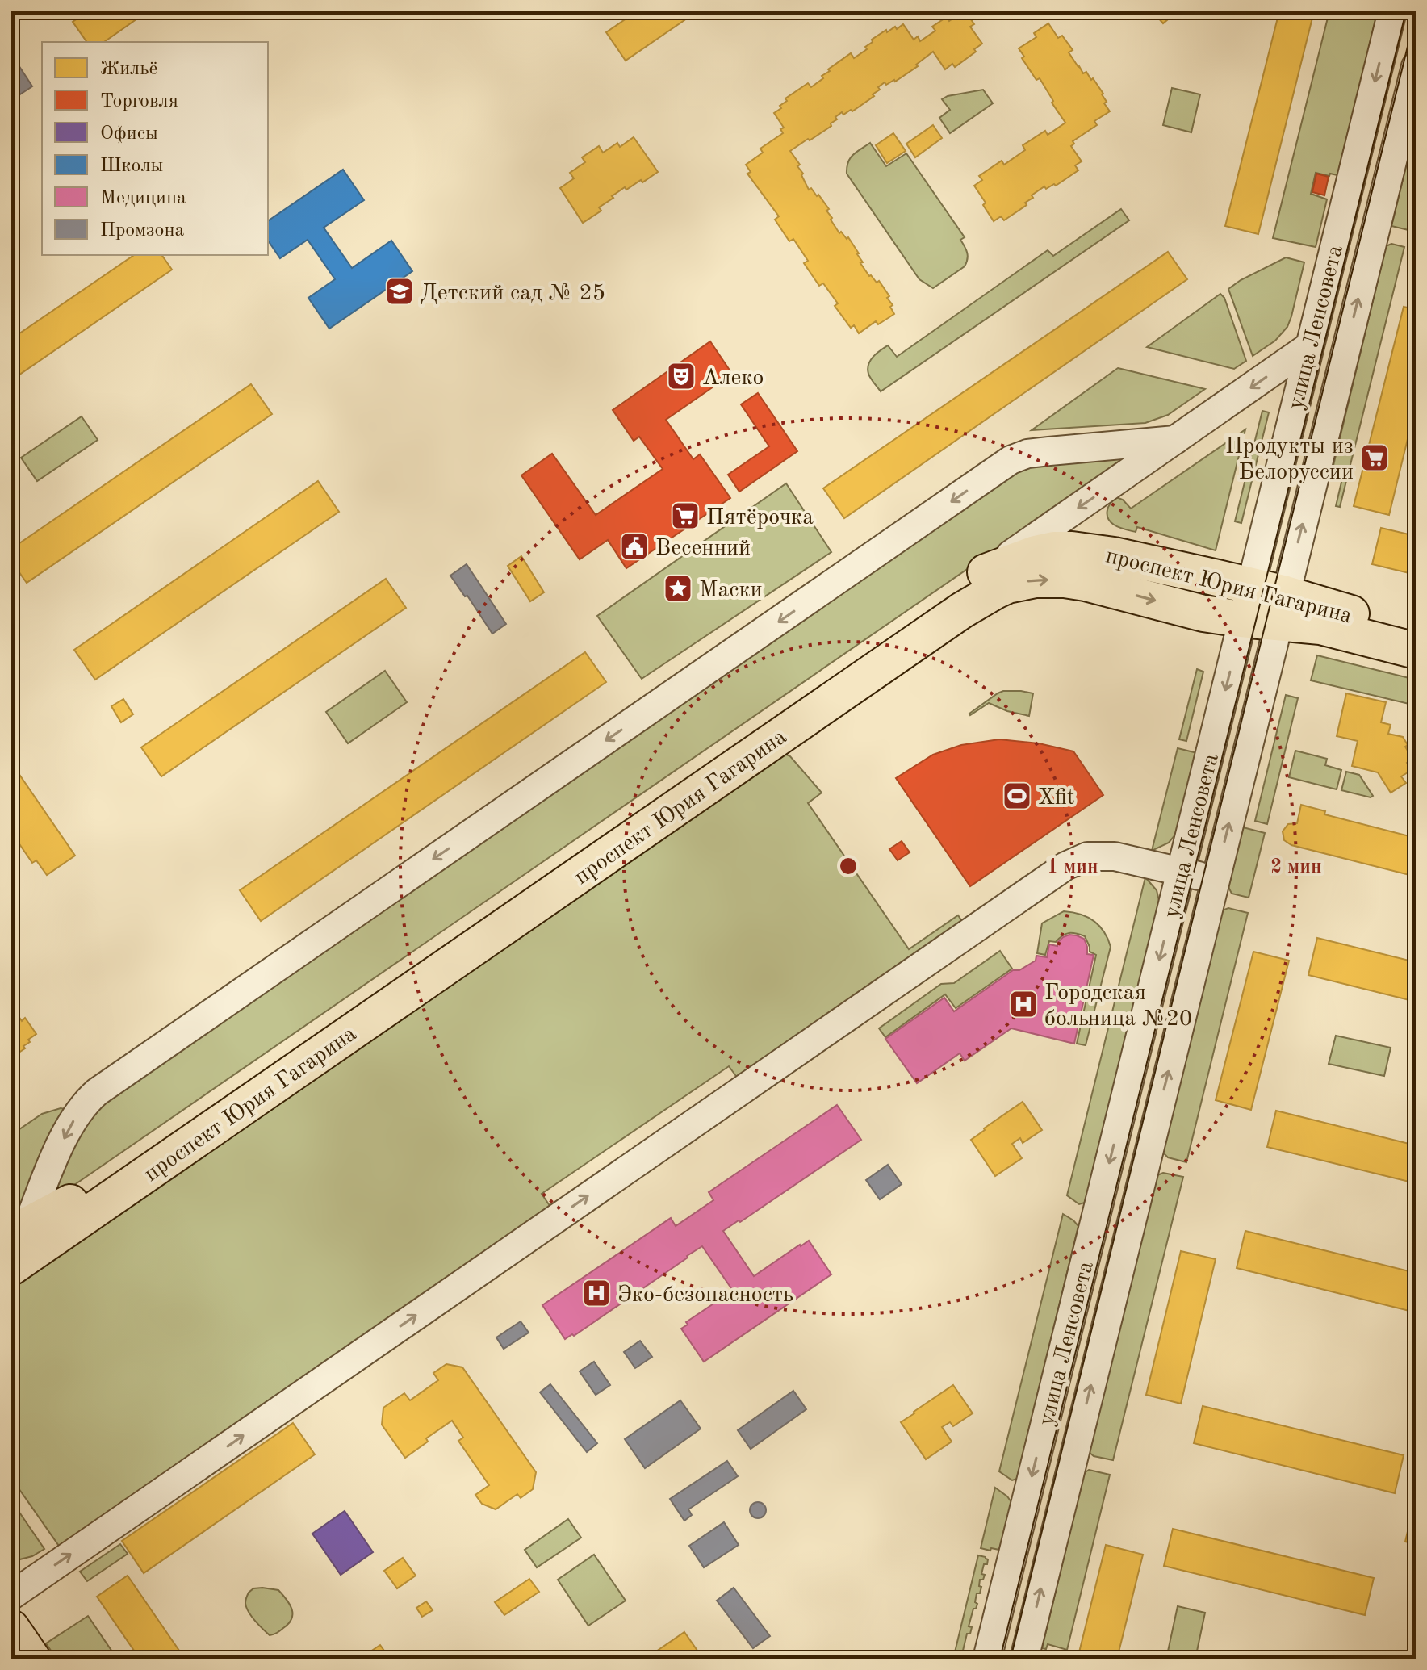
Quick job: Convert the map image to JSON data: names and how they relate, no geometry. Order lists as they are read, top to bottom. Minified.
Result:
{"streets":{"main road":["проспект Юрия Гагарина"],"street":["улица Ленсовета"]},"crossings":[["улица Ленсовета","проспект Юрия Гагарина"]],"places":{"school or university":["Детский сад № 25"],"theatre":["Алеко"],"supermarket":["Продукты из Белоруссии","Пятёрочка"],"public building":["Весенний"],"place":["Маски"],"sports":["Xfit"],"hospital":["Городская больница №20","Эко-безопасность"]},"legend":["Жильё","Торговля","Офисы","Школы","Медицина","Промзона"],"rings":["1 мин","2 мин"]}
